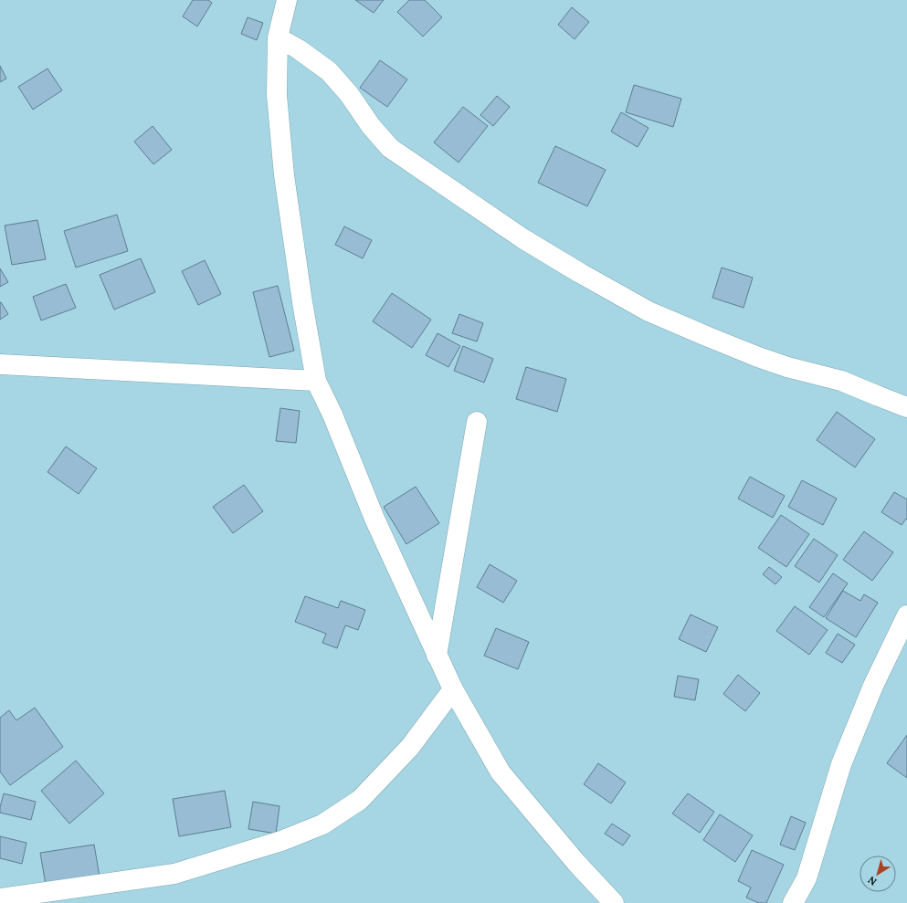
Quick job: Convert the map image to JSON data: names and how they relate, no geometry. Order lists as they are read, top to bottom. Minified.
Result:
{"north":"bottom left"}
